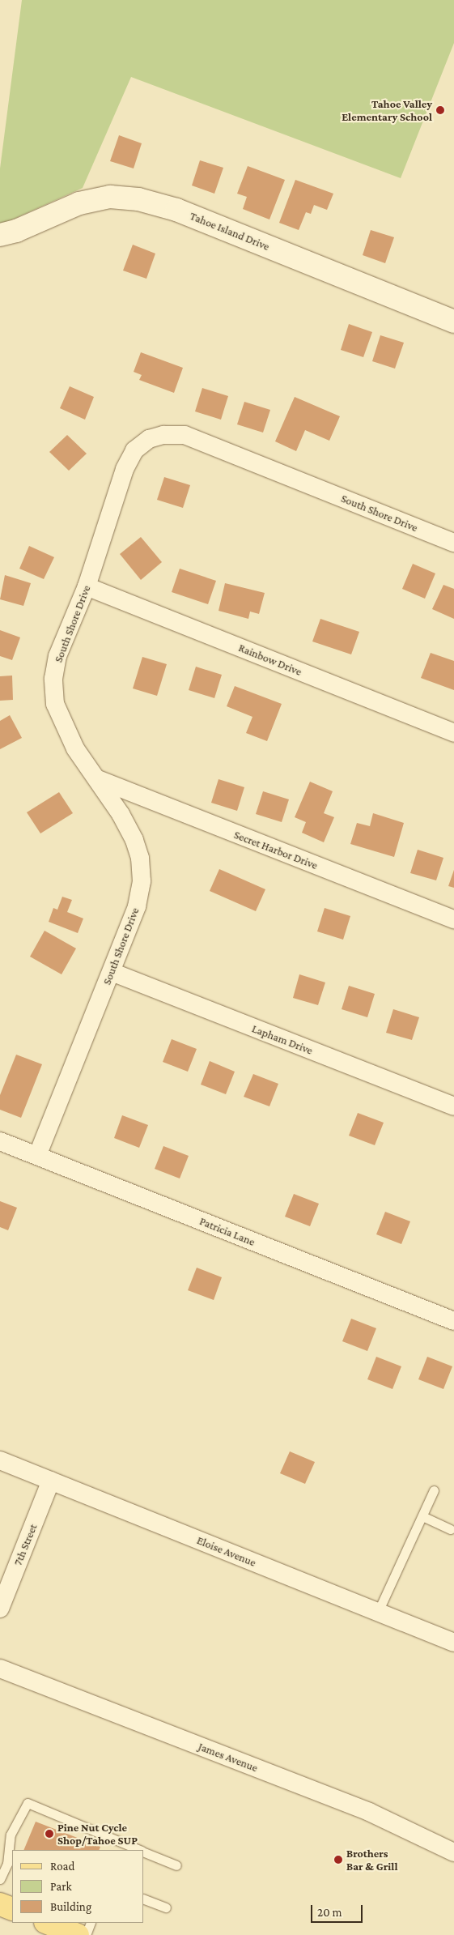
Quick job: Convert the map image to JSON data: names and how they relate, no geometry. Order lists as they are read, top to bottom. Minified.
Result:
{"streets":{"street":["Tahoe Island Drive","South Shore Drive","Rainbow Drive","Secret Harbor Drive","Lapham Drive","Patricia Lane","7th Street","Eloise Avenue","James Avenue"]},"crossings":[["South Shore Drive","Rainbow Drive"],["South Shore Drive","Secret Harbor Drive"],["South Shore Drive","Lapham Drive"],["South Shore Drive","Patricia Lane"],["7th Street","Eloise Avenue"]],"places":["Tahoe Valley Elementary School","Pine Nut Cycle Shop/Tahoe SUP","Brothers Bar & Grill"],"legend":["Road","Park","Building"],"scale_bar":"20 m"}
